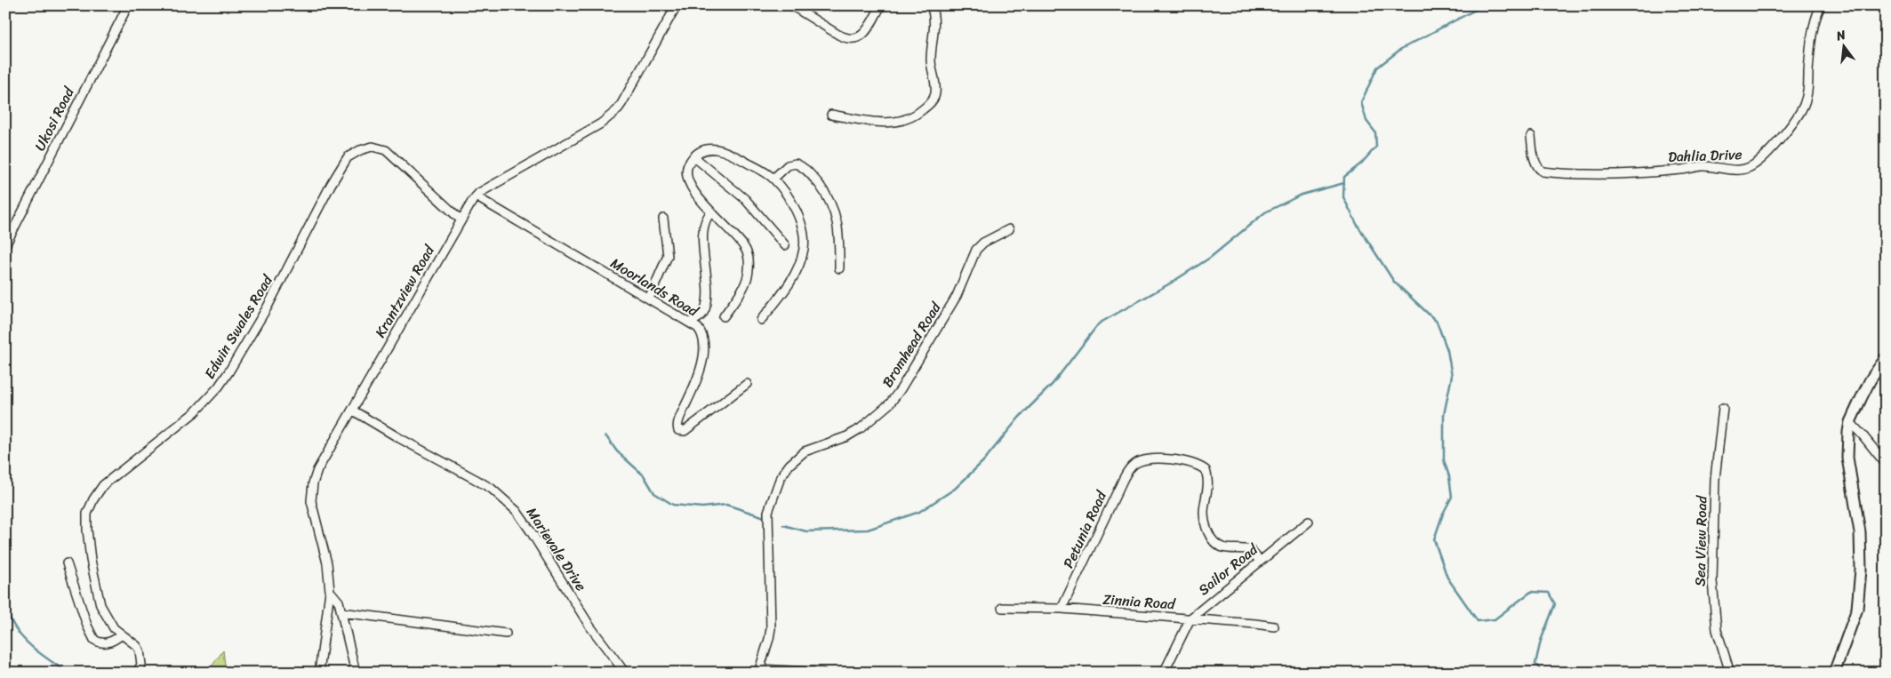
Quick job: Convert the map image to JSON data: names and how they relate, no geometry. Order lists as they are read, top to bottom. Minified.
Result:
{"streets":{"street":["Ukosi Road","Dahlia Drive","Moorlands Road","Krantzview Road","Edwin Swales Road","Bromhead Road","Petunia Road","Sea View Road","Marievale Drive","Sailor Road","Zinnia Road"]},"crossings":[["Moorlands Road","Krantzview Road"],["Krantzview Road","Edwin Swales Road"],["Krantzview Road","Marievale Drive"],["Petunia Road","Sailor Road"],["Petunia Road","Zinnia Road"],["Sailor Road","Zinnia Road"]],"north":"top"}
